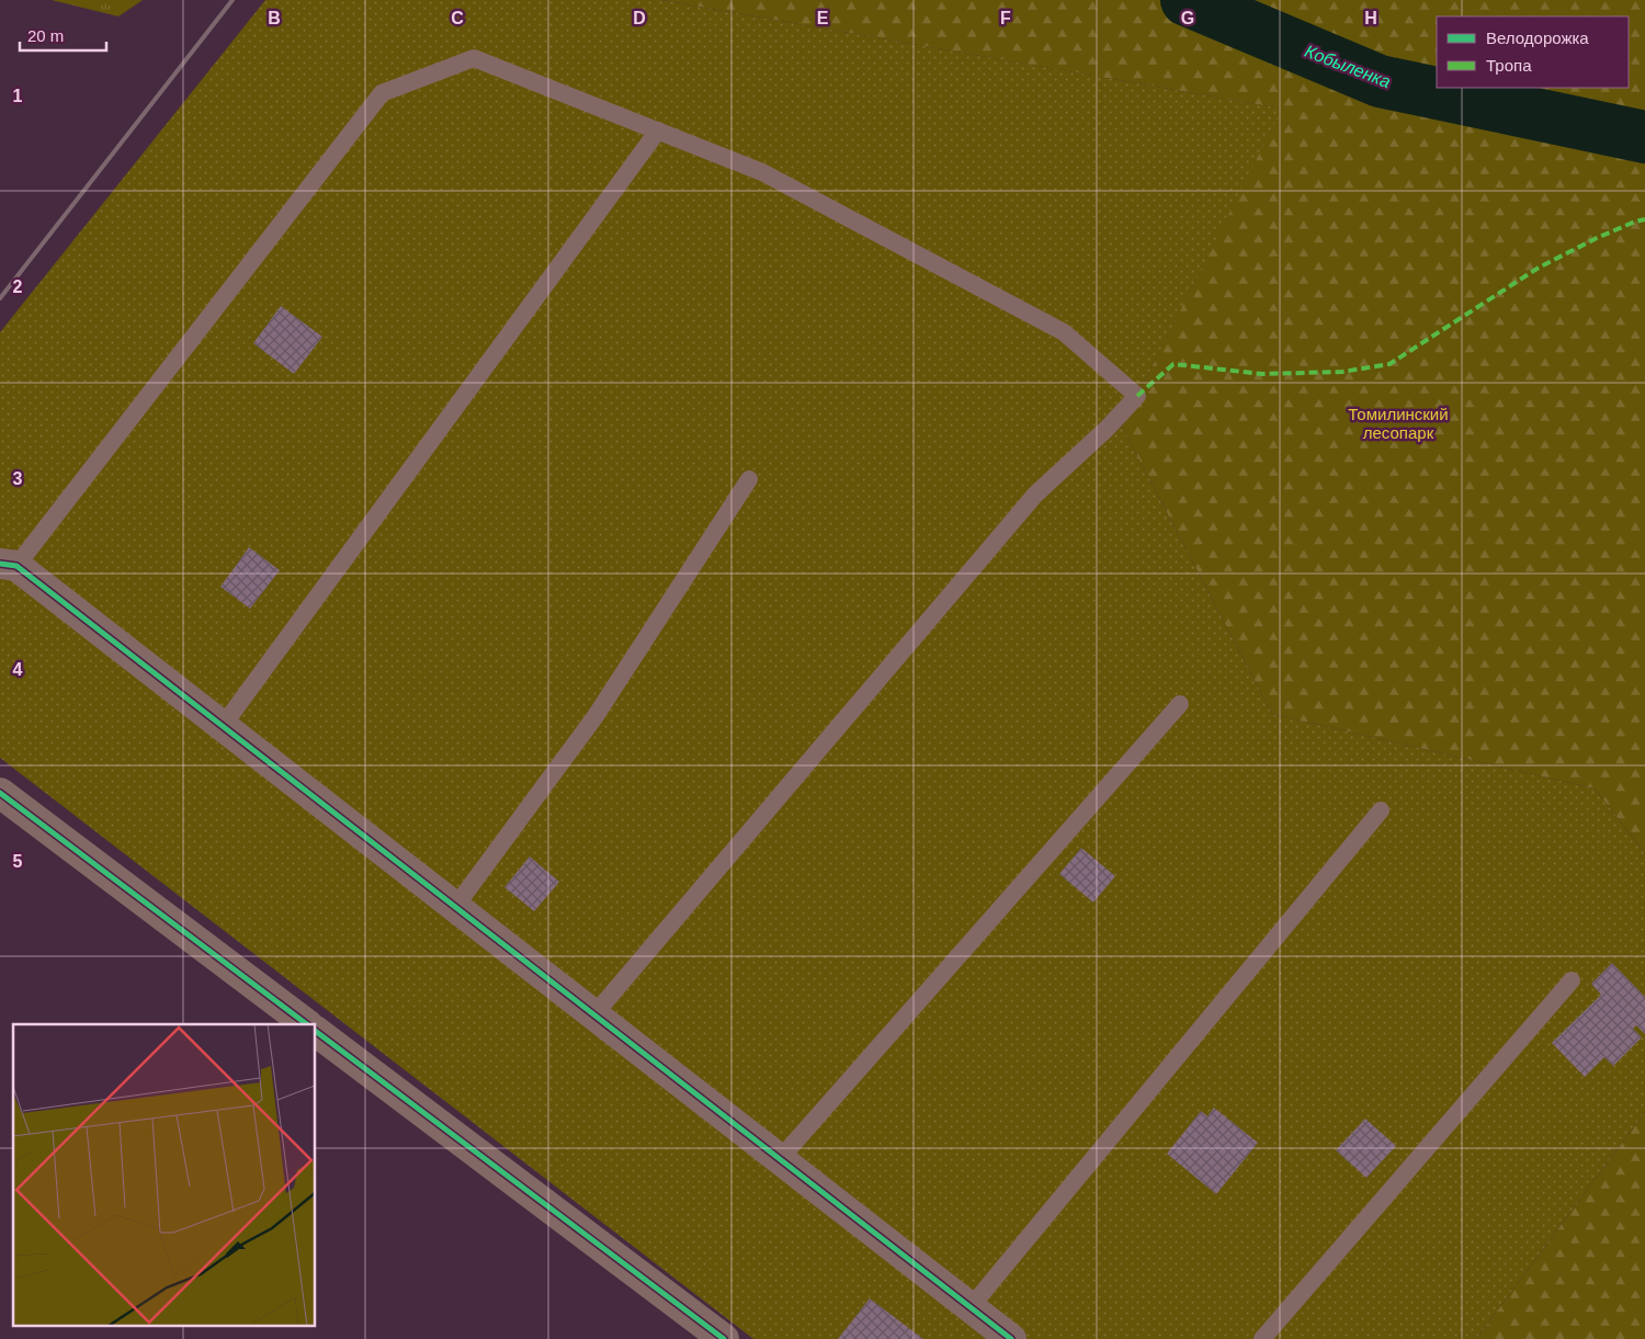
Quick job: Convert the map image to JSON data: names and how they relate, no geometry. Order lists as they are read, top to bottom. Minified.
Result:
{"water":["Кобыленка"],"parks":["Томилинский лесопарк"],"legend":["Велодорожка","Тропа"],"scale_bar":"20 m","grid":{"columns":["B","C","D","E","F","G","H"],"rows":["1","2","3","4","5"]}}
